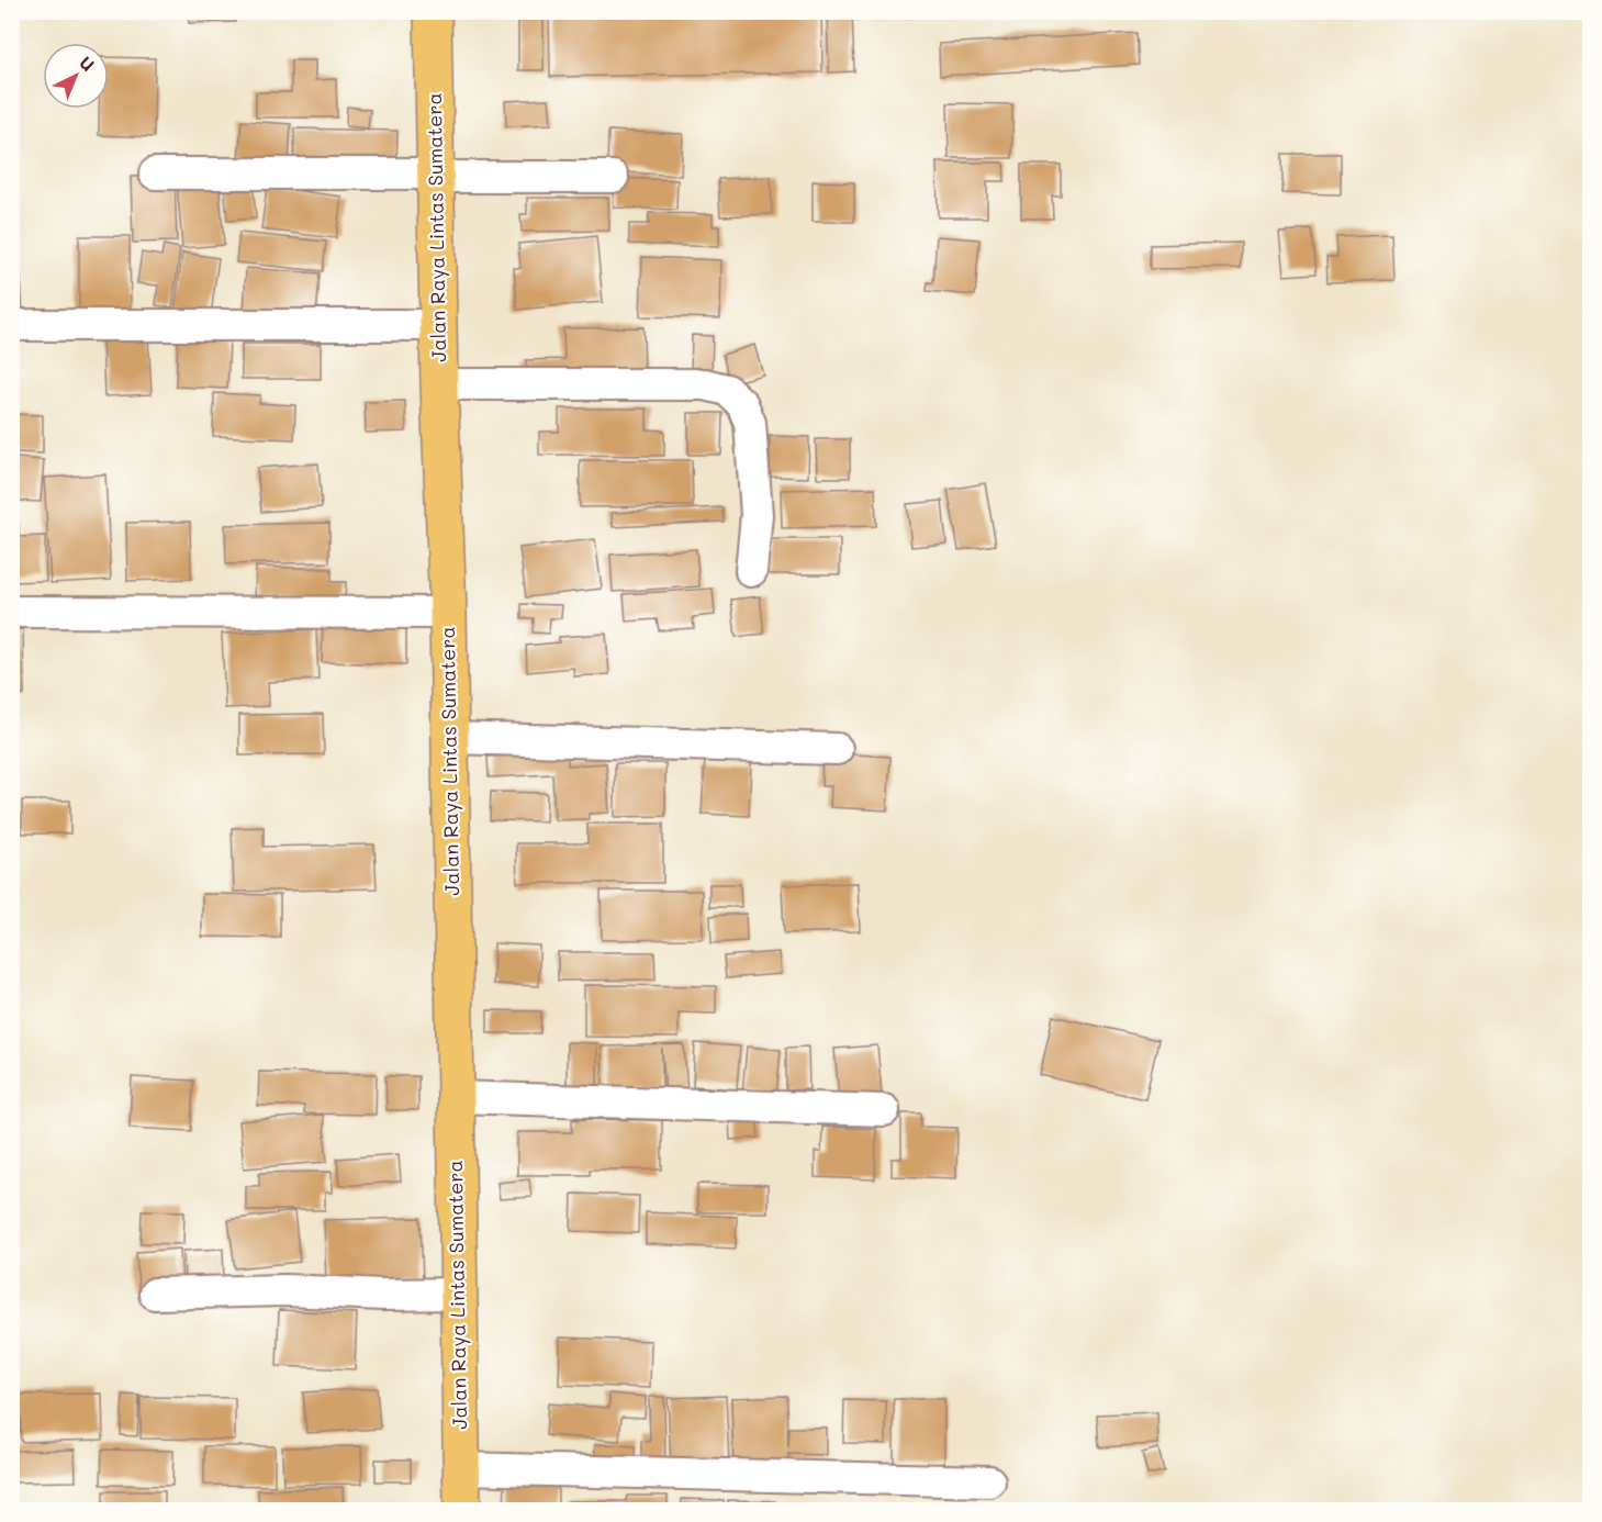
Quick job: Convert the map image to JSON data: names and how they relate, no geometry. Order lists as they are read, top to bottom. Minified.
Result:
{"streets":{"highway":["Jalan Raya Lintas Sumatera"]},"north":"top right"}
